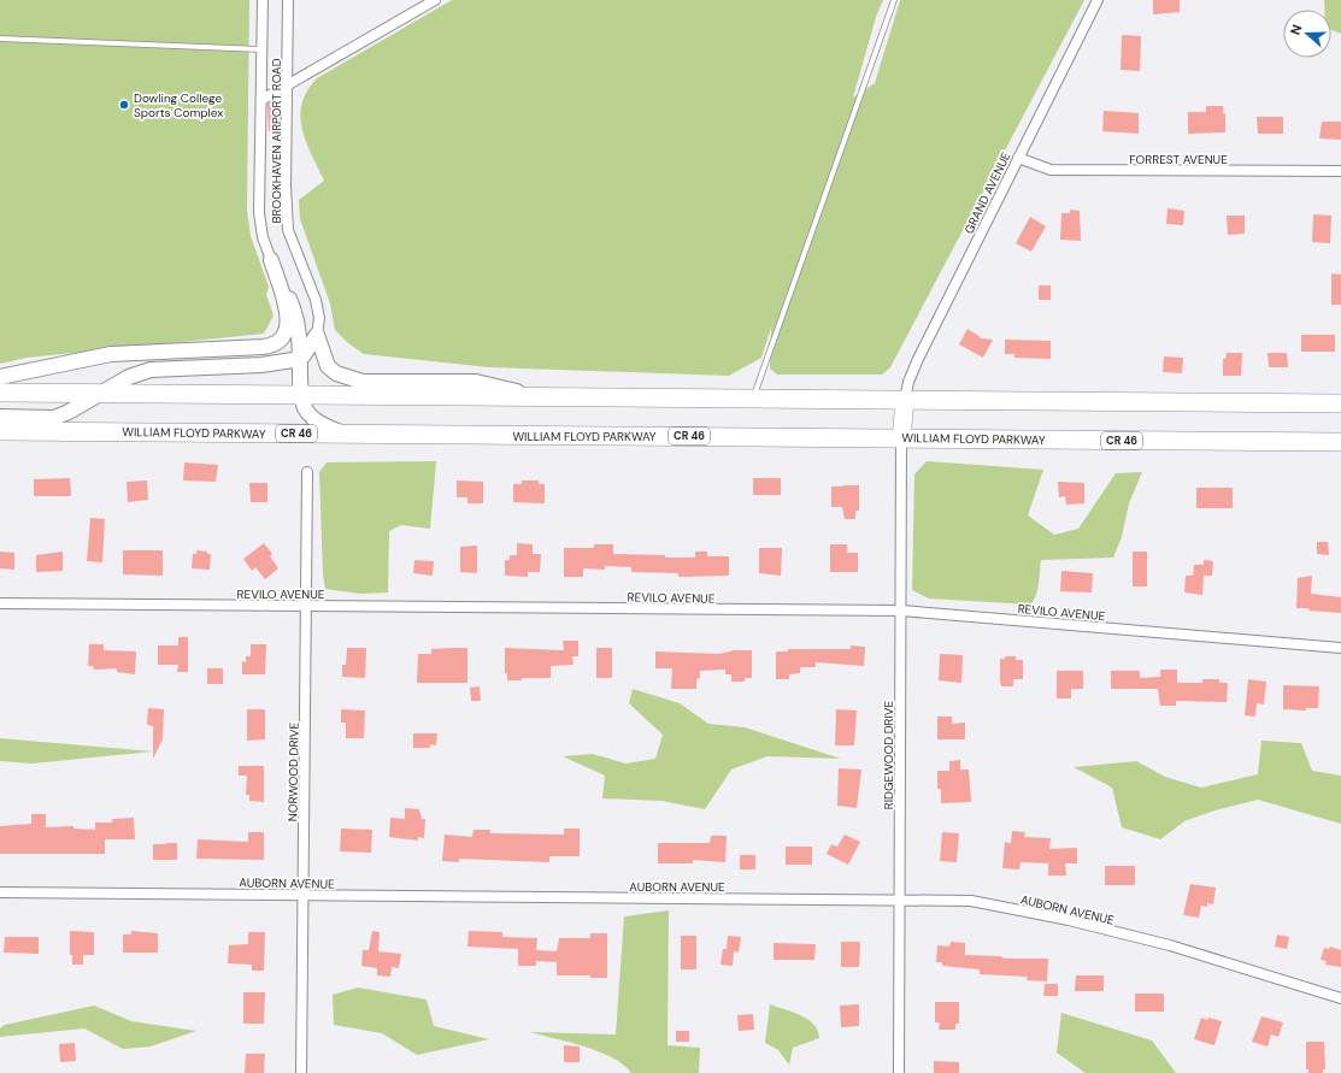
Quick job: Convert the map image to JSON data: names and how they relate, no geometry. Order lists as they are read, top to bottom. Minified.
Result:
{"streets":{"highway":["WILLIAM FLOYD PARKWAY","CR 46"],"street":["BROOKHAVEN AIRPORT ROAD","FORREST AVENUE","GRAND AVENUE","REVILO AVENUE","RIDGEWOOD DRIVE","NORWOOD DRIVE","AUBORN AVENUE"]},"crossings":[["FORREST AVENUE","GRAND AVENUE"],["WILLIAM FLOYD PARKWAY","RIDGEWOOD DRIVE"],["REVILO AVENUE","RIDGEWOOD DRIVE"],["REVILO AVENUE","NORWOOD DRIVE"],["RIDGEWOOD DRIVE","AUBORN AVENUE"],["NORWOOD DRIVE","AUBORN AVENUE"]],"places":["Dowling College Sports Complex"],"north":"left"}
